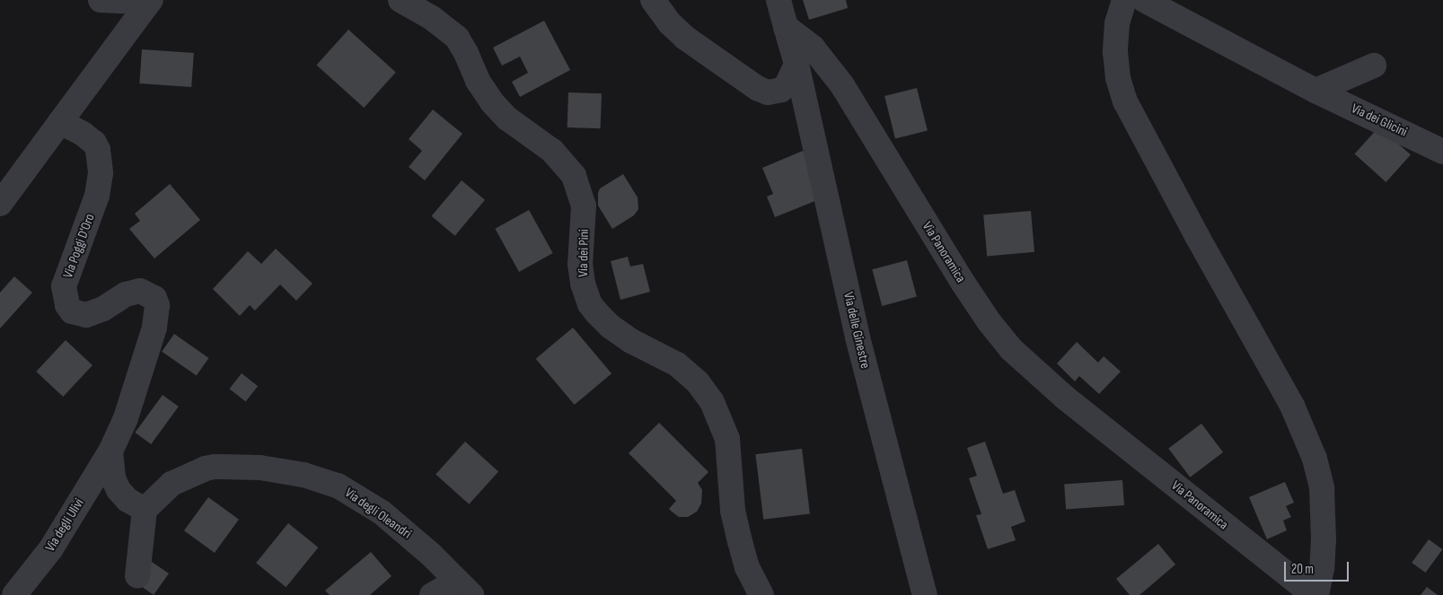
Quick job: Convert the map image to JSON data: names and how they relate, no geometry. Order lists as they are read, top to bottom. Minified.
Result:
{"streets":{"street":["Via dei Glicini","Via Poggi D'Oro","Via Panoramica","Via dei Pini","Via delle Ginestre","Via degli Oleandri","Via degli Ulivi"]},"crossings":[["Via Poggi D'Oro","Via degli Ulivi"]],"scale_bar":"20 m"}
